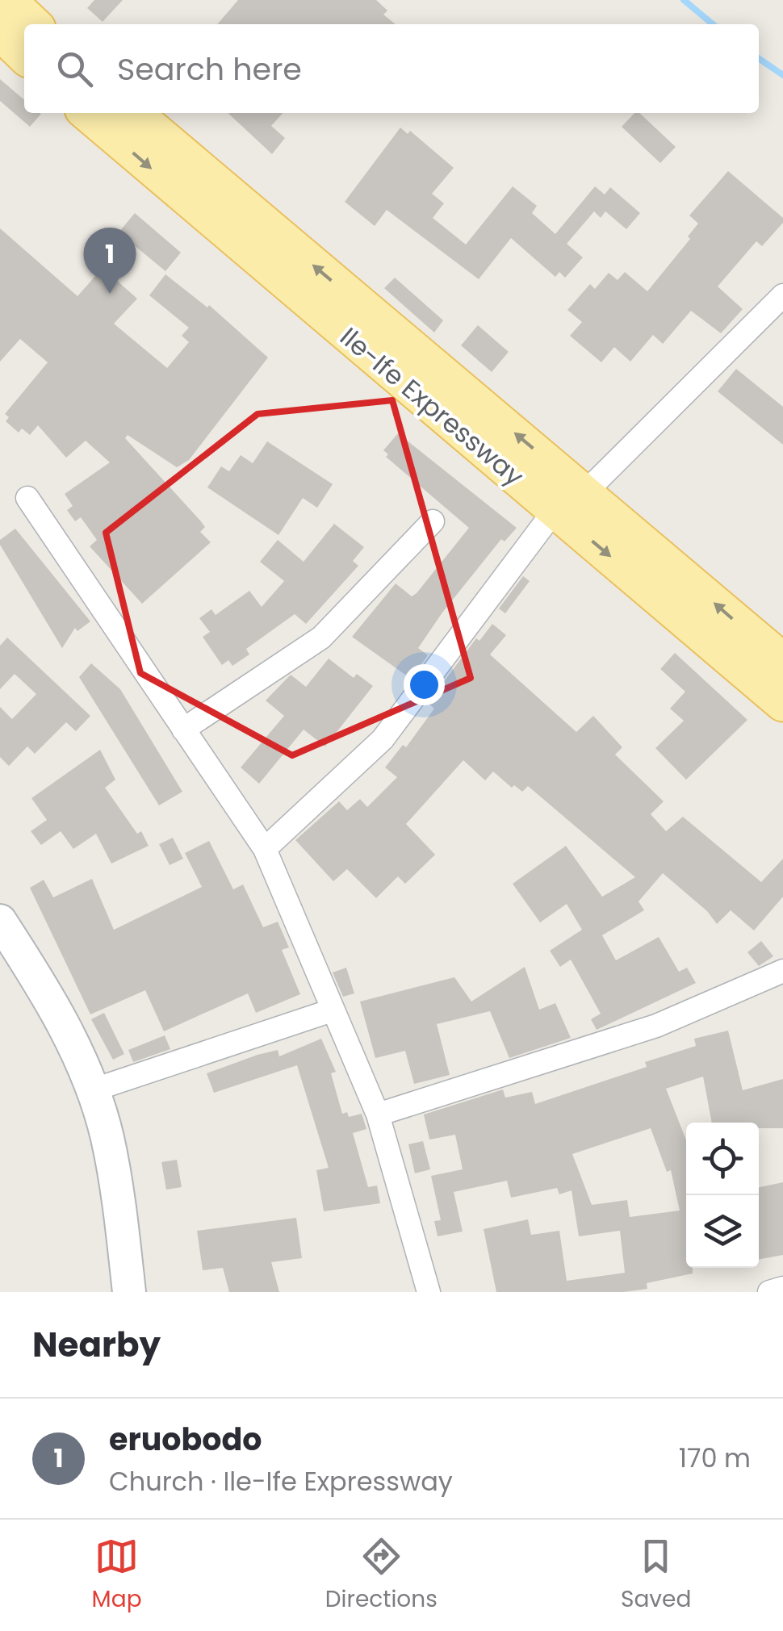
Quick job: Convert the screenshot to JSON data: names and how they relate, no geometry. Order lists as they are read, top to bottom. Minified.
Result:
{"streets":{"main road":["Ile-Ife Expressway"]},"page":{"search":"Search here","pins":"1","heading":"Nearby","list":[{"mark":"1","name":"eruobodo","note":"Church · Ile-Ife Expressway","value":"170 m"}],"nav":["Map","Directions","Saved"]}}
